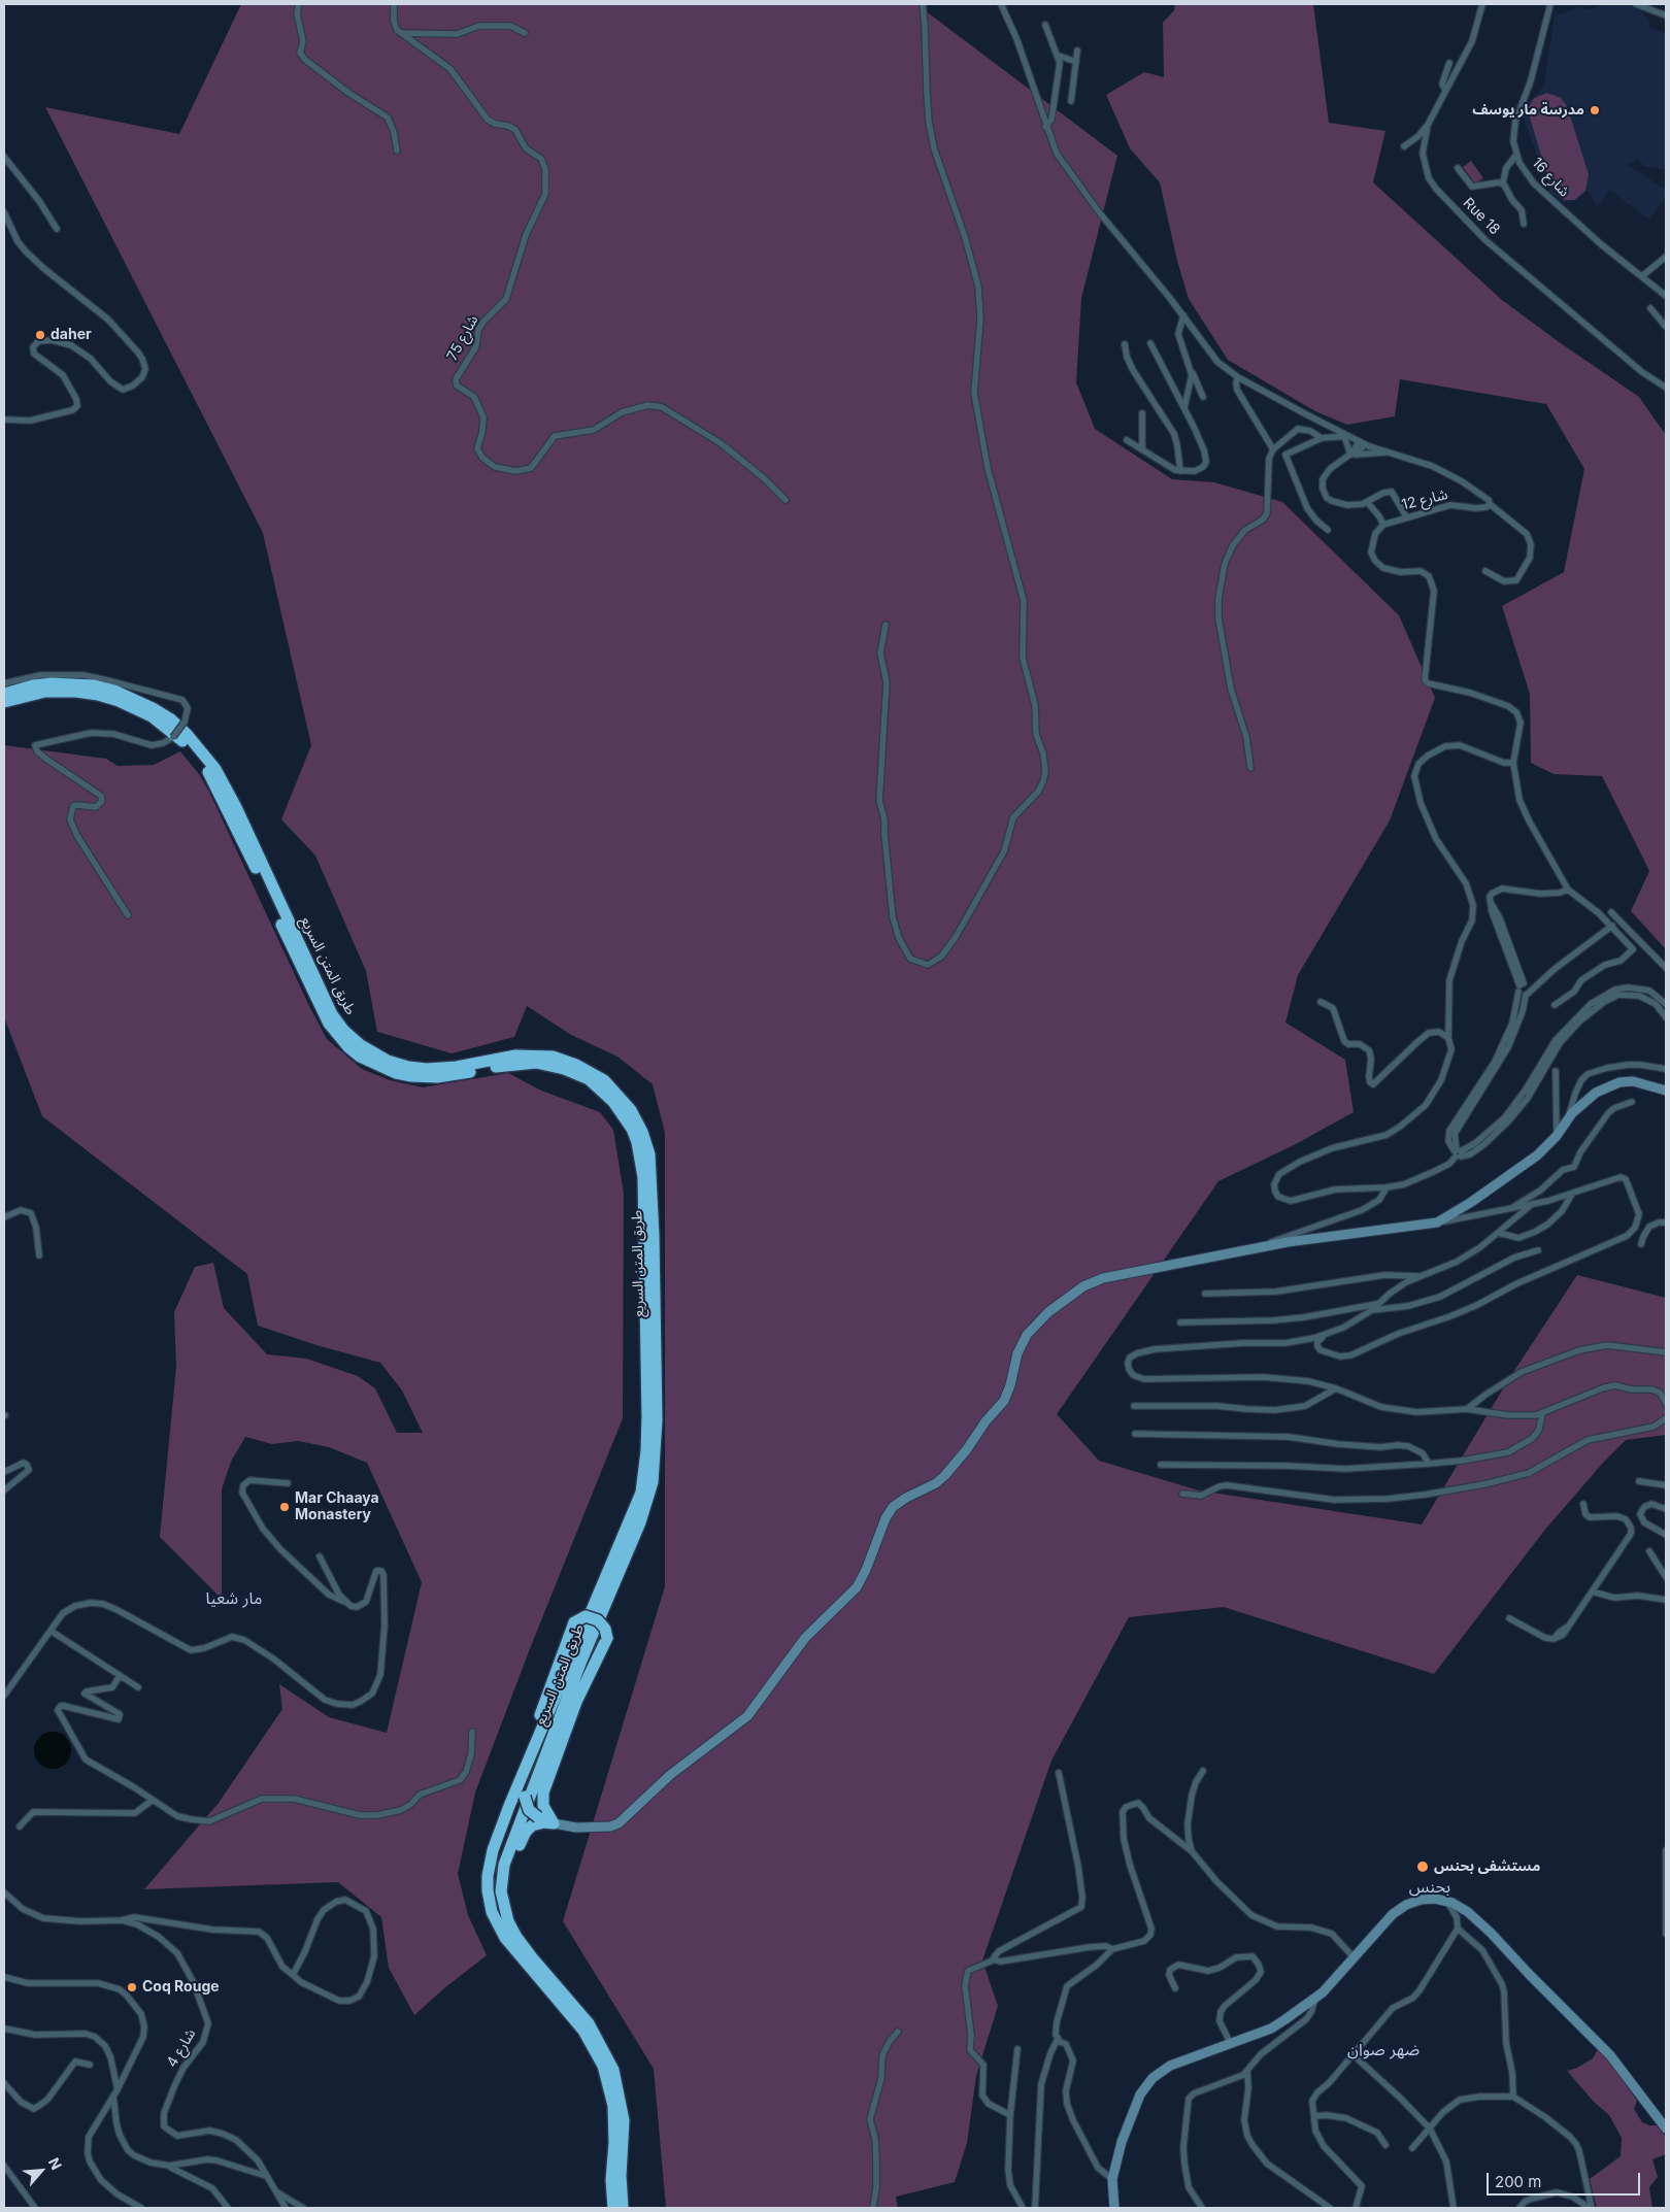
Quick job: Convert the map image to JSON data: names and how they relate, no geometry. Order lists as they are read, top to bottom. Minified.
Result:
{"streets":{"highway":["طريق المتن السريع"],"street":["شارع 16","Rue 18","شارع 75","شارع 12","شارع 4"]},"districts":["مار شعيا","بحنس","ضهر صوان"],"places":["مدرسة مار يوسف","daher","Mar Chaaya Monastery","مستشفى بحنس","Coq Rouge"],"scale_bar":"200 m","north":"top right"}
